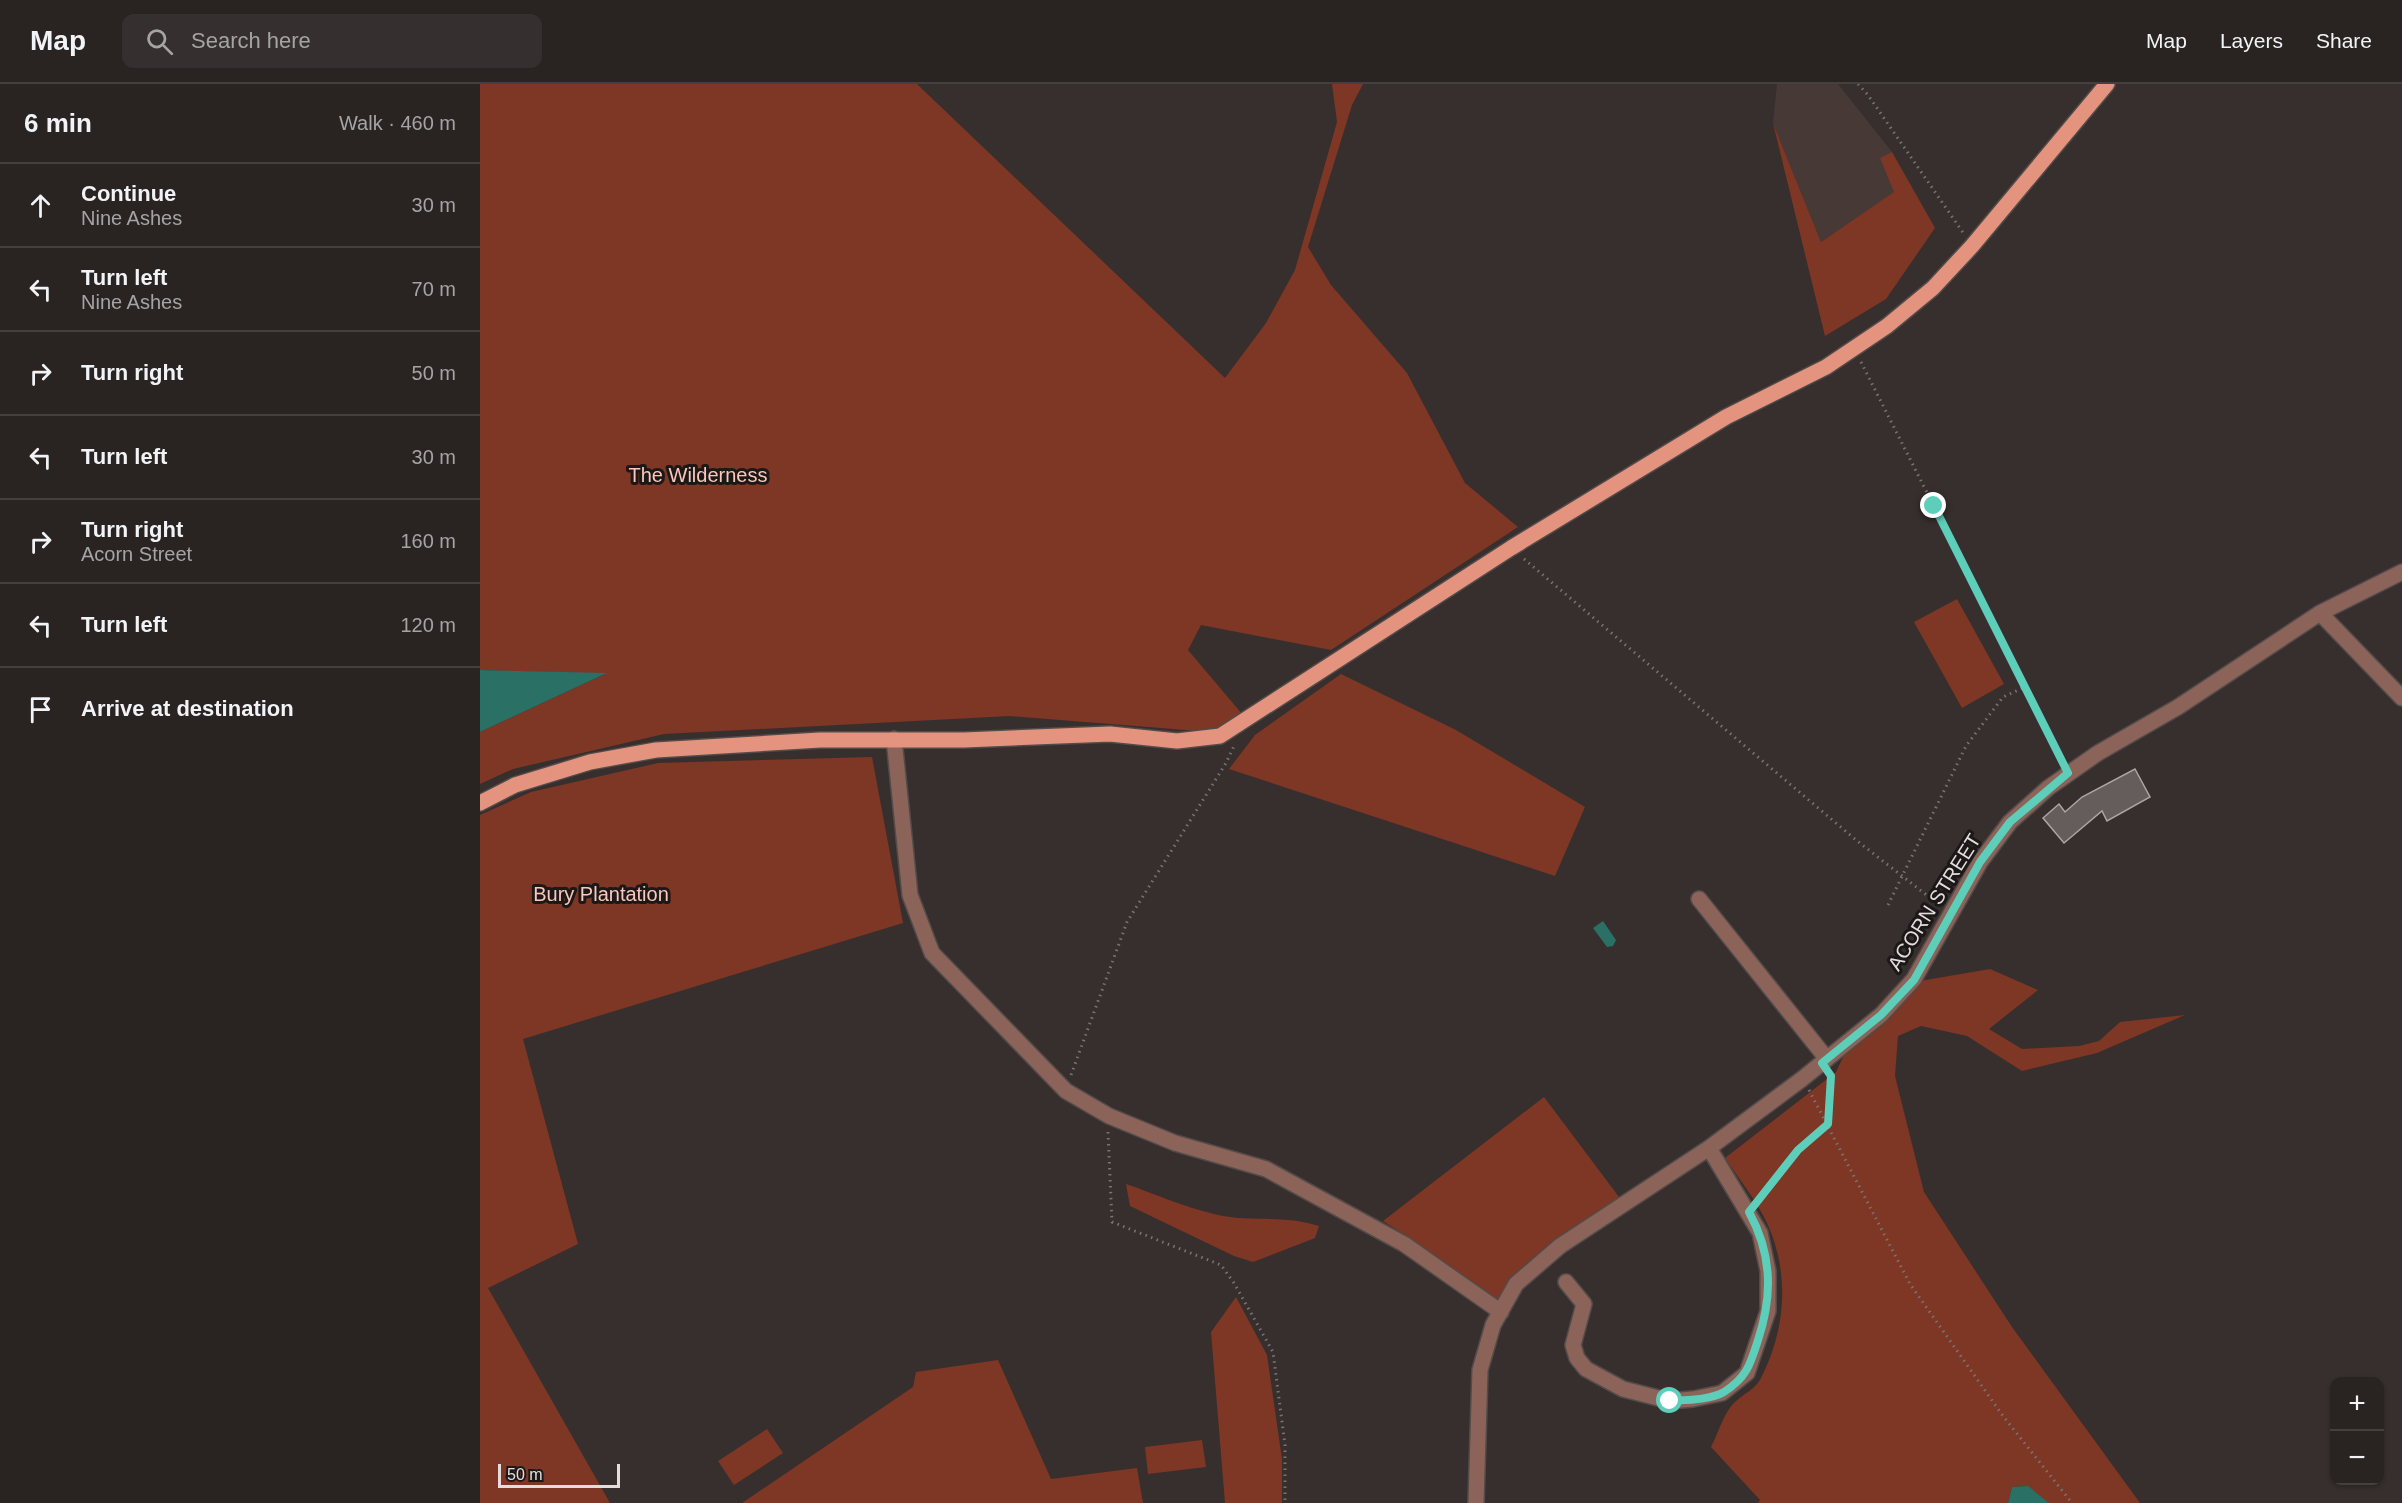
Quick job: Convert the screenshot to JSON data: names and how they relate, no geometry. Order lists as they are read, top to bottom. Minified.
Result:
{"streets":{"street":["ACORN STREET"]},"parks":["The Wilderness","Bury Plantation"],"scale_bar":"50 m","page":{"header":"Map","search":"Search here","nav":["Map","Layers","Share"],"heading":["6 min","Walk · 460 m"],"list":[["Continue","Nine Ashes","30 m"],["Turn left","Nine Ashes","70 m"],["Turn right","50 m"],["Turn left","30 m"],["Turn right","Acorn Street","160 m"],["Turn left","120 m"],"Arrive at destination"],"map_buttons":["+","−"],"scale":"50 m"}}
